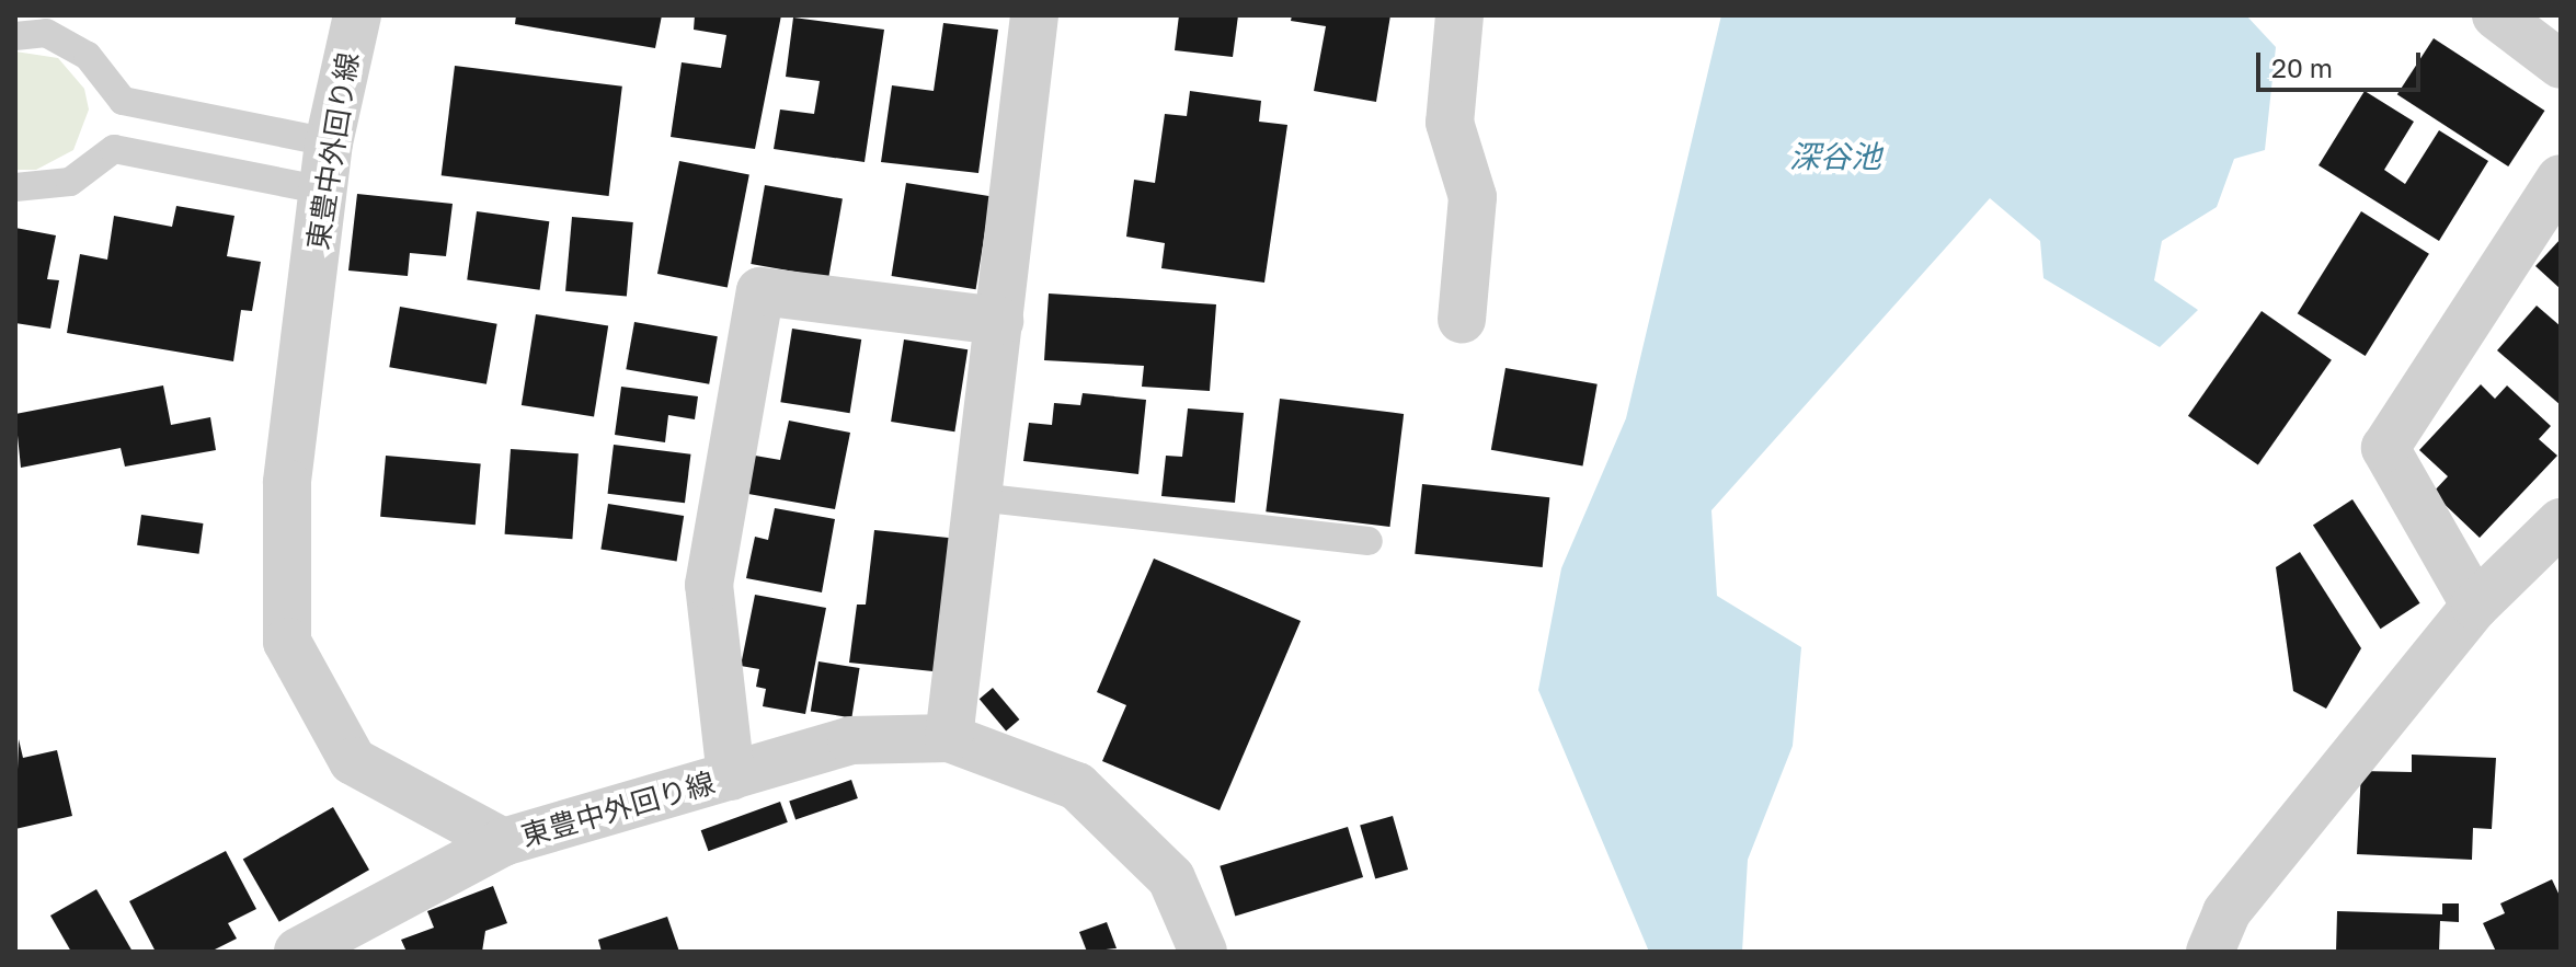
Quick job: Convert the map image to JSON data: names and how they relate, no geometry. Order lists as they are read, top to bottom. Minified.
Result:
{"streets":{"street":["東豊中外回り線"]},"water":["深谷池"],"scale_bar":"20 m"}
